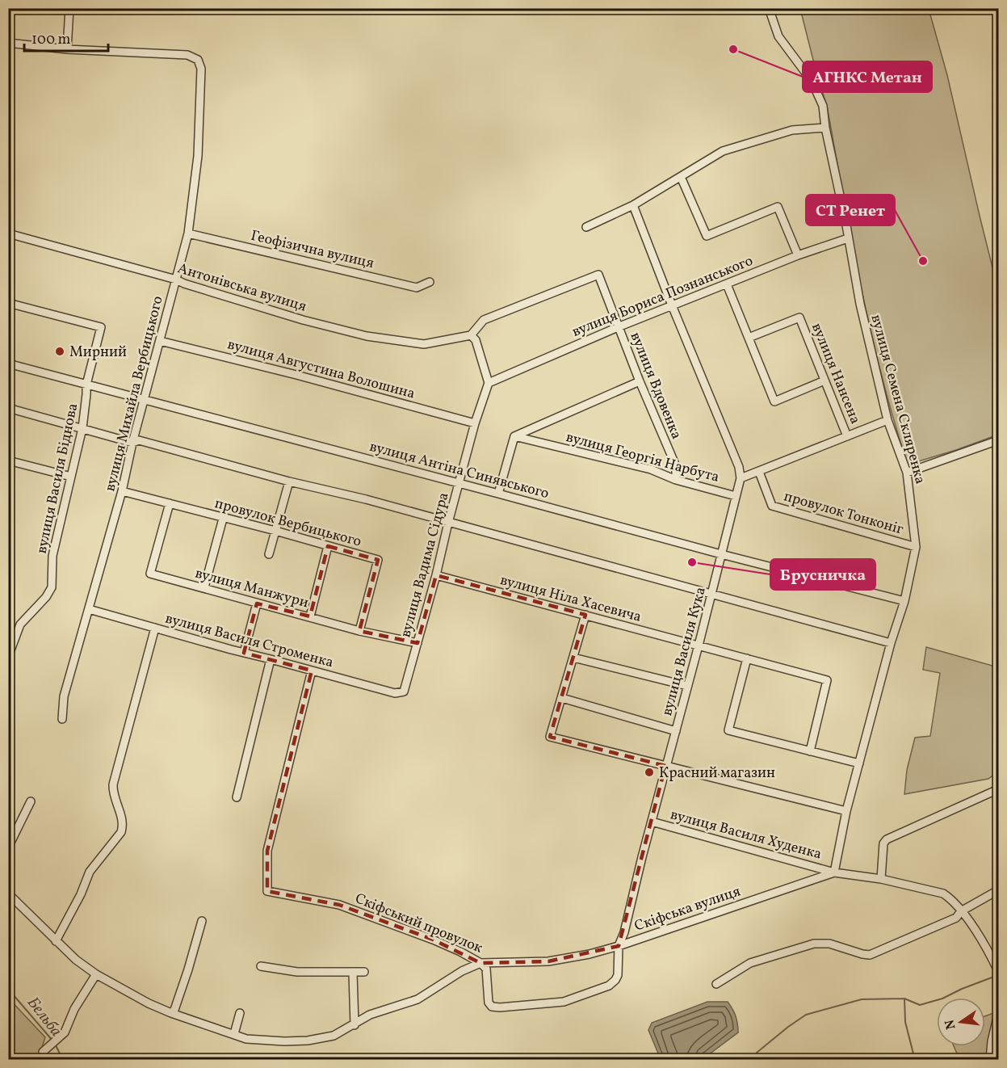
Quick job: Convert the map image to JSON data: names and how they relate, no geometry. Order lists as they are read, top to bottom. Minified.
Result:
{"streets":{"street":["Геофізична вулиця","Антонівська вулиця","вулиця Бориса Познанського","вулиця Августина Волошина","вулиця Нансена","вулиця Вдовенка","вулиця Михайла Вербицького","вулиця Семена Скляренка","вулиця Георгія Нарбута","вулиця Антіна Синявського","вулиця Василя Біднова","провулок Тонконіг","провулок Вербицького","вулиця Вадима Сідура","вулиця Манжури","вулиця Ніла Хасевича","вулиця Василя Строменка","вулиця Василя Кука","вулиця Василя Худенка","Скіфська вулиця","Скіфський провулок"]},"crossings":[["Геофізична вулиця","вулиця Михайла Вербицького"],["Антонівська вулиця","вулиця Вдовенка"],["Антонівська вулиця","вулиця Михайла Вербицького"],["вулиця Бориса Познанського","вулиця Вдовенка"],["вулиця Бориса Познанського","вулиця Семена Скляренка"],["вулиця Бориса Познанського","вулиця Вадима Сідура"],["вулиця Августина Волошина","вулиця Михайла Вербицького"],["вулиця Августина Волошина","вулиця Вадима Сідура"],["вулиця Вдовенка","вулиця Георгія Нарбута"],["вулиця Михайла Вербицького","вулиця Антіна Синявського"],["вулиця Михайла Вербицького","провулок Вербицького"],["вулиця Михайла Вербицького","вулиця Василя Строменка"],["вулиця Семена Скляренка","вулиця Антіна Синявського"],["вулиця Семена Скляренка","провулок Тонконіг"],["вулиця Семена Скляренка","вулиця Василя Худенка"],["вулиця Семена Скляренка","Скіфська вулиця"],["вулиця Георгія Нарбута","вулиця Василя Кука"],["вулиця Антіна Синявського","вулиця Василя Біднова"],["вулиця Антіна Синявського","вулиця Вадима Сідура"],["вулиця Антіна Синявського","вулиця Василя Кука"],["провулок Вербицького","вулиця Манжури"],["вулиця Вадима Сідура","вулиця Манжури"],["вулиця Вадима Сідура","вулиця Ніла Хасевича"],["вулиця Вадима Сідура","вулиця Василя Строменка"],["вулиця Ніла Хасевича","вулиця Василя Кука"],["вулиця Василя Строменка","Скіфський провулок"],["вулиця Василя Кука","вулиця Василя Худенка"],["вулиця Василя Кука","Скіфська вулиця"],["вулиця Василя Кука","Скіфський провулок"],["вулиця Василя Худенка","Скіфська вулиця"],["Скіфська вулиця","Скіфський провулок"]],"water":["Бельба"],"places":["АГНКС Метан","СТ Ренет","Мирний","Брусничка","Красний магазин"],"scale_bar":"100 m","north":"left"}
